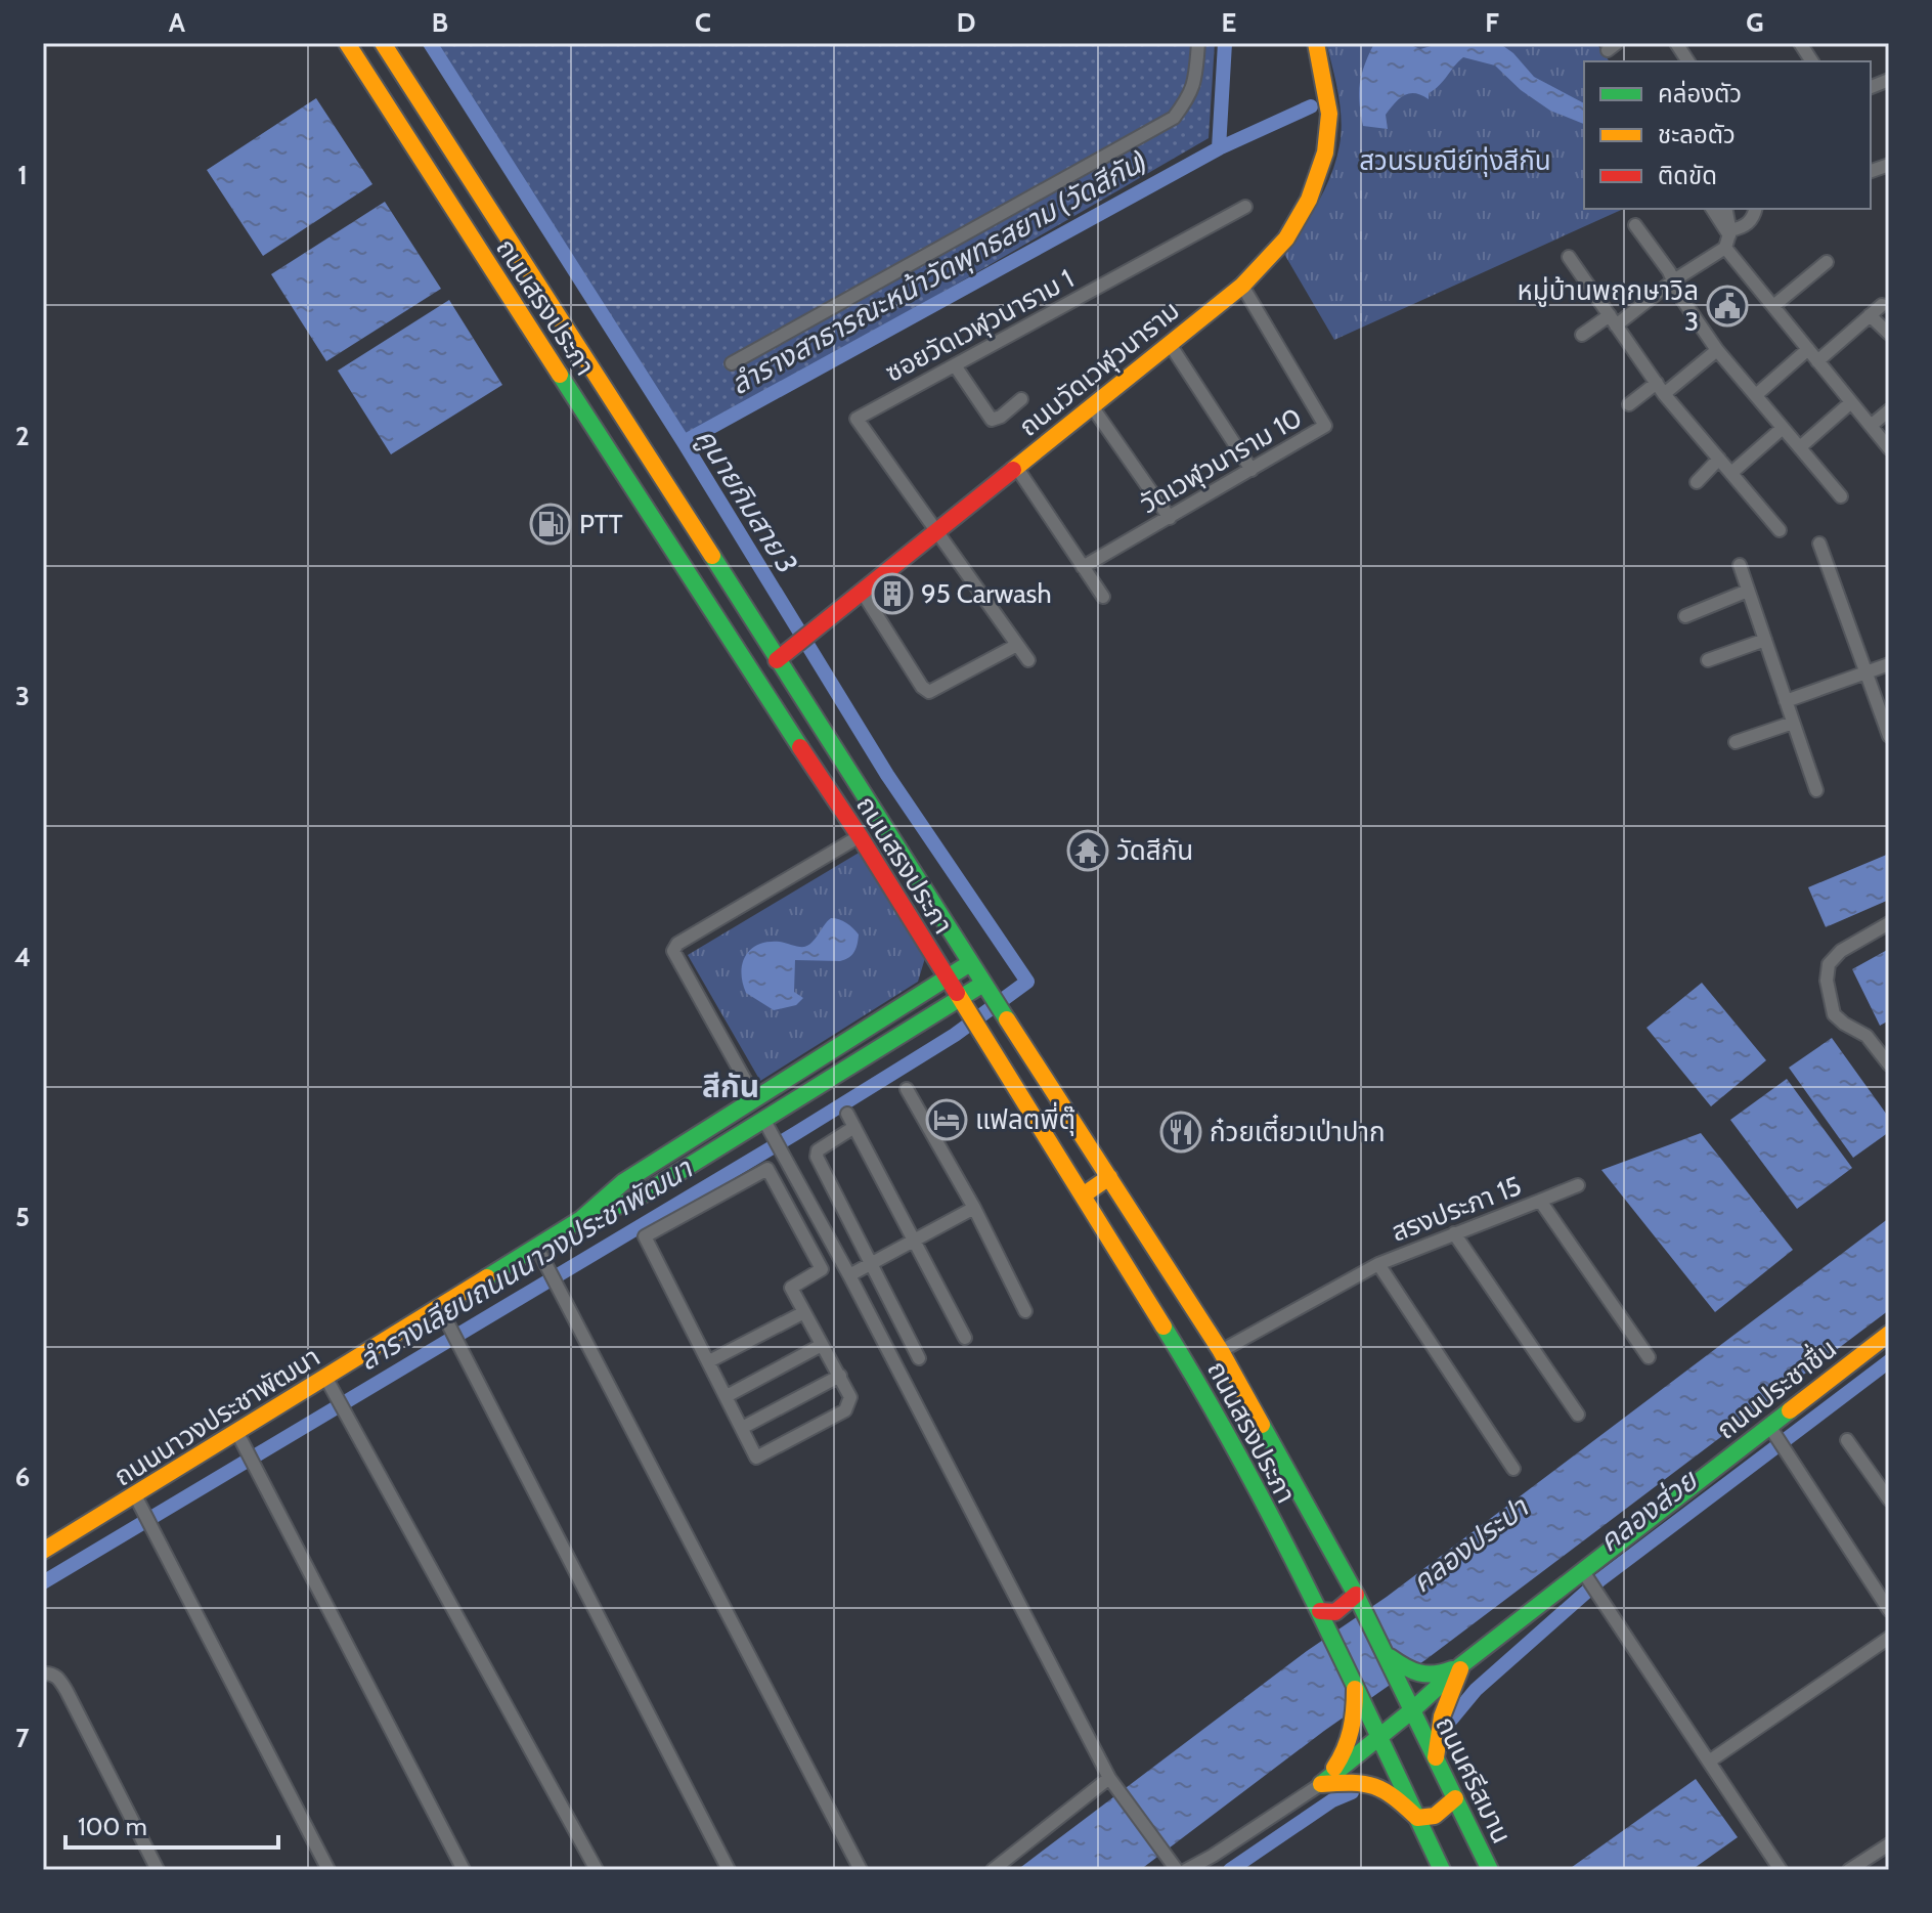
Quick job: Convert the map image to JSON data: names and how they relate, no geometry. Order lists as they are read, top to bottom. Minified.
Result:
{"streets":{"main road":["ถนนสรงประภา","ถนนวัดเวฬุวนาราม","ถนนประชาชื่น","ถนนนาวงประชาพัฒนา","ถนนศรีสมาน"],"street":["ซอยวัดเวฬุวนาราม 1","วัดเวฬุวนาราม 10","สรงประภา 15"]},"crossings":[["ถนนสรงประภา","ถนนวัดเวฬุวนาราม"],["ถนนสรงประภา","สรงประภา 15"],["ถนนสรงประภา","ถนนประชาชื่น"],["ถนนสรงประภา","ถนนนาวงประชาพัฒนา"],["ซอยวัดเวฬุวนาราม 1","ถนนวัดเวฬุวนาราม"],["ถนนวัดเวฬุวนาราม","วัดเวฬุวนาราม 10"],["ถนนประชาชื่น","ถนนศรีสมาน"]],"districts":["สีกัน"],"water":["ลำรางสาธารณะหน้าวัดพุทธสยาม (วัดสีกัน)","คูนายกิมสาย 3","ลำรางเลียบถนนนาวงประชาพัฒนา","คลองส่วย","คลองประปา"],"parks":["สวนรมณีย์ทุ่งสีกัน"],"places":{"public building":["หมู่บ้านพฤกษาวิล 3"],"fuel station":["PTT"],"building":["95 Carwash"],"temple":["วัดสีกัน"],"hotel":["แฟลตพี่ตุ๊"],"restaurant":["ก๋วยเตี๋ยวเป่าปาก"]},"legend":["คล่องตัว","ชะลอตัว","ติดขัด"],"scale_bar":"100 m","grid":{"columns":["A","B","C","D","E","F","G"],"rows":["1","2","3","4","5","6","7"]}}
